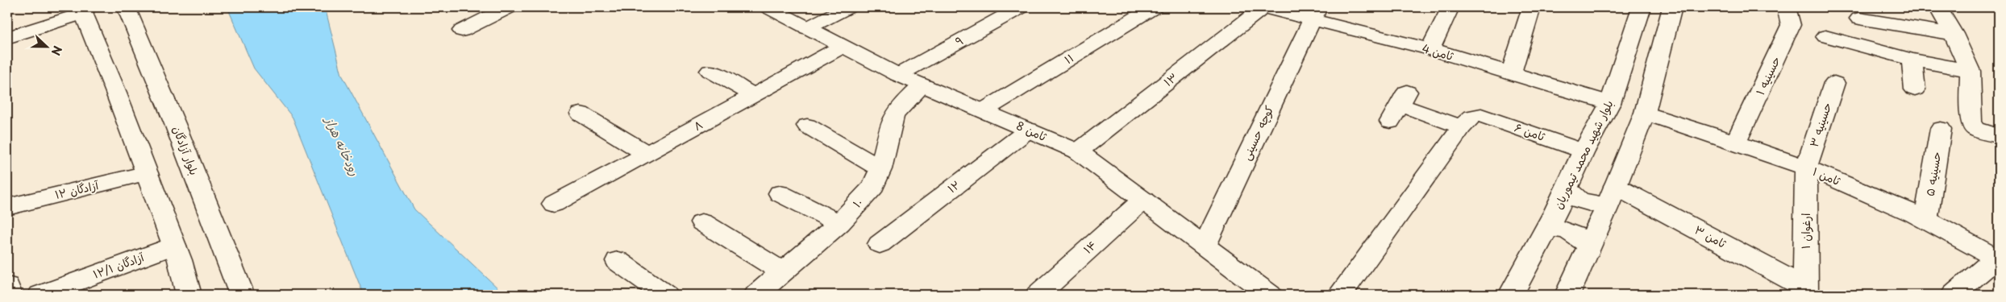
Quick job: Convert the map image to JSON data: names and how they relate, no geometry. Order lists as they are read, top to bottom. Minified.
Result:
{"streets":{"street":["۹","ثامن 4","۱۱","حسینیه ۱","۱۳","حسینیه ۳","۸","ثامن 8","ثامن ۶","کوچه حسینی","بلوار آزادگان","بلوار شهید محمد تیموریان","حسینیه ۵","ثامن ۱","۱۲","آزادگان ۱۲","۱۰","ارغوان ۱","ثامن ۳","۱۴","آزادگان ۱۲/۱"]},"crossings":[["۹","ثامن 8"],["ثامن 4","۱۳"],["ثامن 4","کوچه حسینی"],["ثامن 4","بلوار شهید محمد تیموریان"],["۱۱","ثامن 8"],["حسینیه ۱","ثامن ۱"],["۱۳","ثامن 8"],["حسینیه ۳","ثامن ۱"],["حسینیه ۳","ارغوان ۱"],["۸","ثامن 8"],["ثامن 8","کوچه حسینی"],["ثامن 8","۱۲"],["ثامن 8","۱۰"],["ثامن 8","۱۴"],["ثامن ۶","بلوار شهید محمد تیموریان"],["حسینیه ۵","ثامن ۱"],["ثامن ۱","ارغوان ۱"],["ارغوان ۱","ثامن ۳"]],"water":["رودخانه هراز"],"north":"right"}
